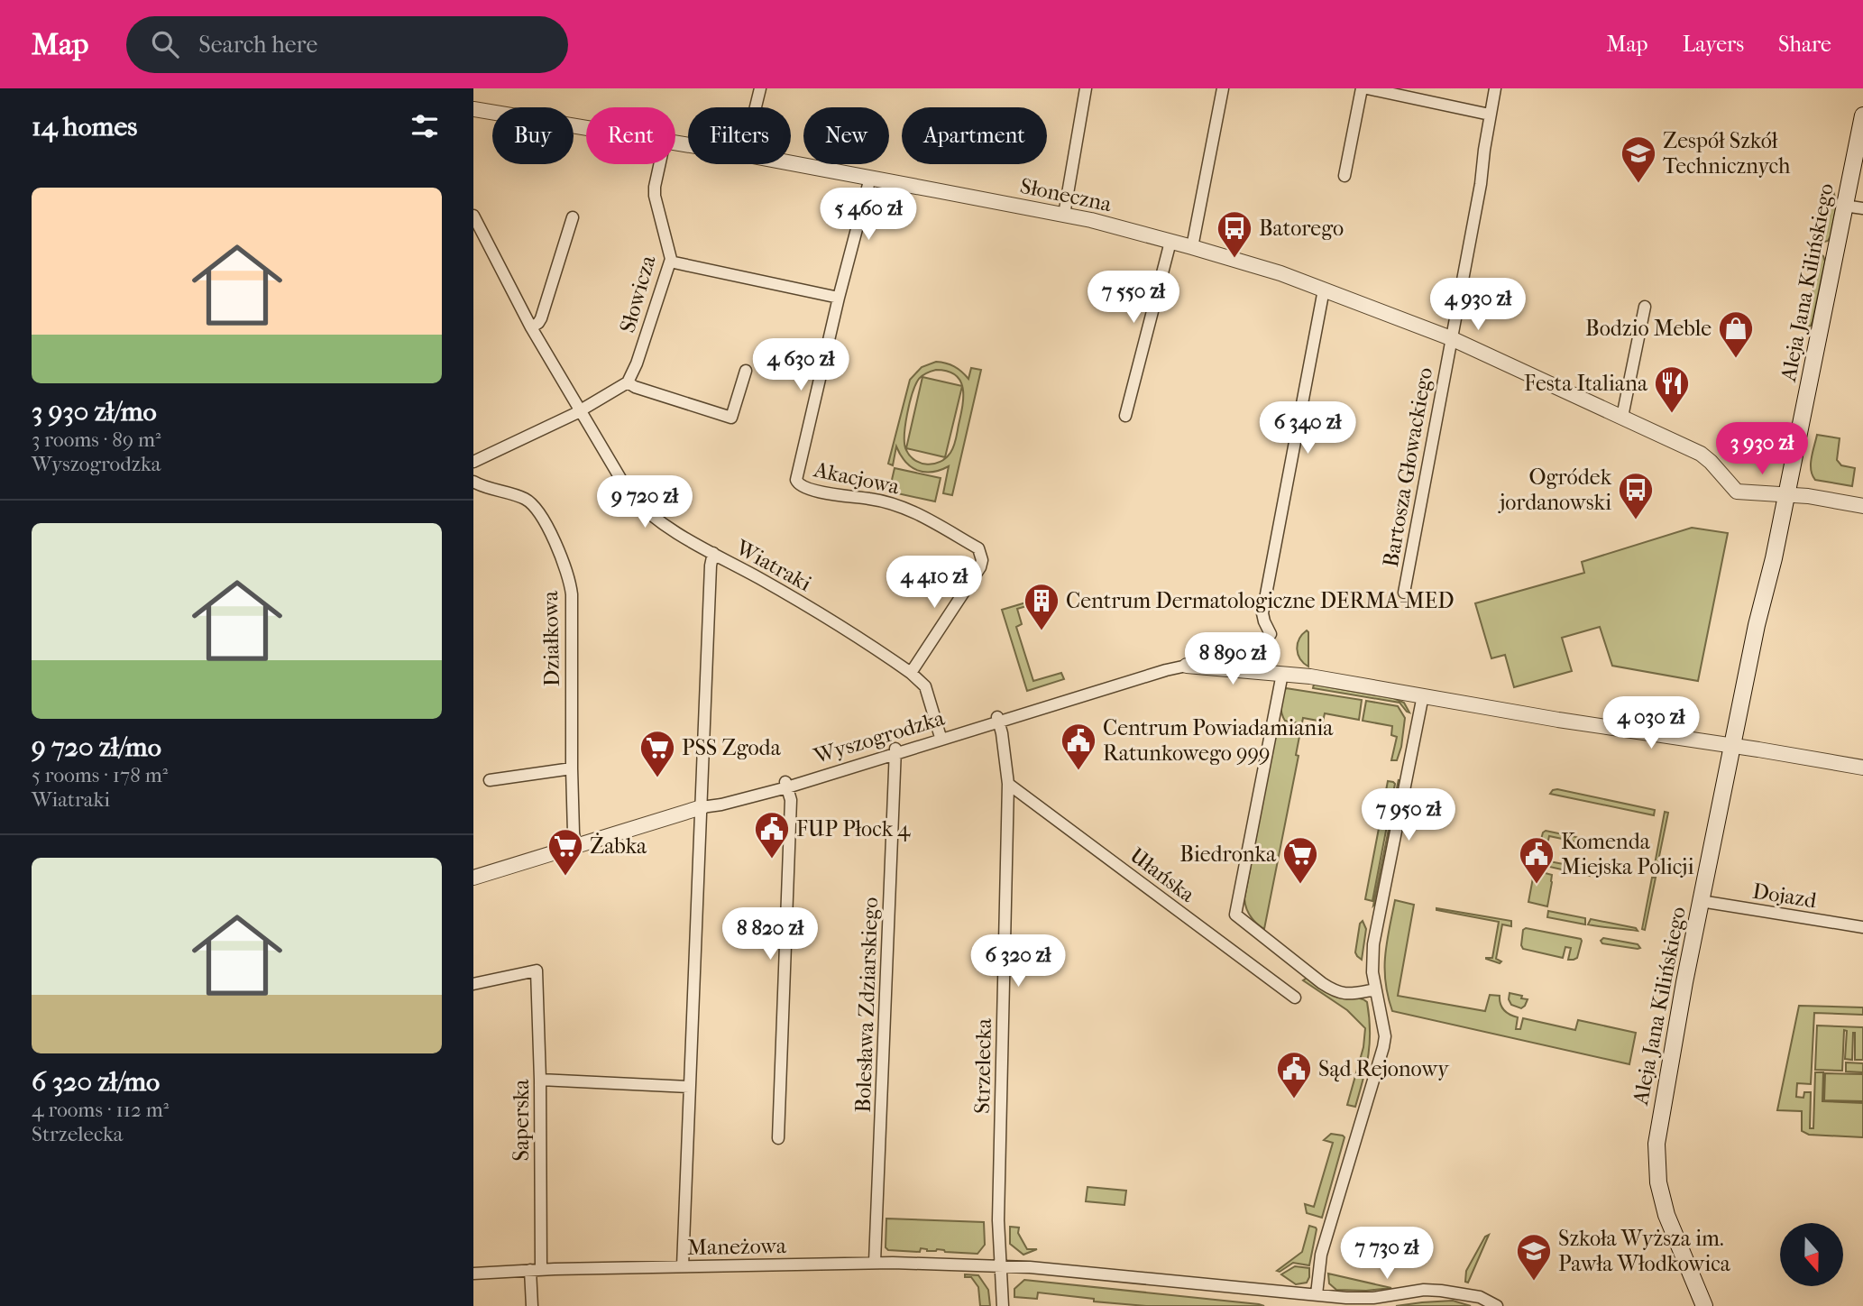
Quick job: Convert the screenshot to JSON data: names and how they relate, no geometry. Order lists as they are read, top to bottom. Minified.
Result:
{"streets":{"main road":["Aleja Jana Kilińskiego"],"street":["Słoneczna","Słowicza","Bartosza Głowackiego","Akacjowa","Wiatraki","Działkowa","Wyszogrodzka","Ułańska","Dojazd","Bolesława Zdziarskiego","Strzelecka","Saperska","Maneżowa"]},"crossings":[["Słoneczna","Aleja Jana Kilińskiego"],["Słoneczna","Bartosza Głowackiego"],["Aleja Jana Kilińskiego","Dojazd"],["Akacjowa","Wiatraki"],["Działkowa","Wyszogrodzka"],["Wyszogrodzka","Bolesława Zdziarskiego"],["Wyszogrodzka","Strzelecka"],["Ułańska","Strzelecka"],["Bolesława Zdziarskiego","Maneżowa"],["Strzelecka","Maneżowa"],["Saperska","Maneżowa"]],"places":{"school or university":["Zespół Szkół Technicznych","Szkoła Wyższa im. Pawła Włodkowica"],"bus stop":["Batorego","Ogródek jordanowski"],"shop":["Bodzio Meble"],"restaurant":["Festa Italiana"],"building":["Centrum Dermatologiczne DERMA-MED"],"public building":["Centrum Powiadamiania Ratunkowego 999","FUP Płock 4","Komenda Miejska Policji","Sąd Rejonowy"],"supermarket":["PSS Zgoda","Żabka","Biedronka"]},"north":"bottom","page":{"header":"Map","search":"Search here","nav":["Map","Layers","Share"],"heading":"14 homes","chip":["Buy","Rent","Filters","New","Apartment"],"list":[{"name":"3 930 zł/mo","note":"3 rooms · 89 m² · Wyszogrodzka"},{"name":"9 720 zł/mo","note":"5 rooms · 178 m² · Wiatraki"},{"name":"6 320 zł/mo","note":"4 rooms · 112 m² · Strzelecka"}],"price":["5 460 zł","7 550 zł","4 930 zł","4 630 zł","6 340 zł","3 930 zł","9 720 zł","4 410 zł","8 890 zł","4 030 zł","7 950 zł","8 820 zł","6 320 zł","7 730 zł"]}}
